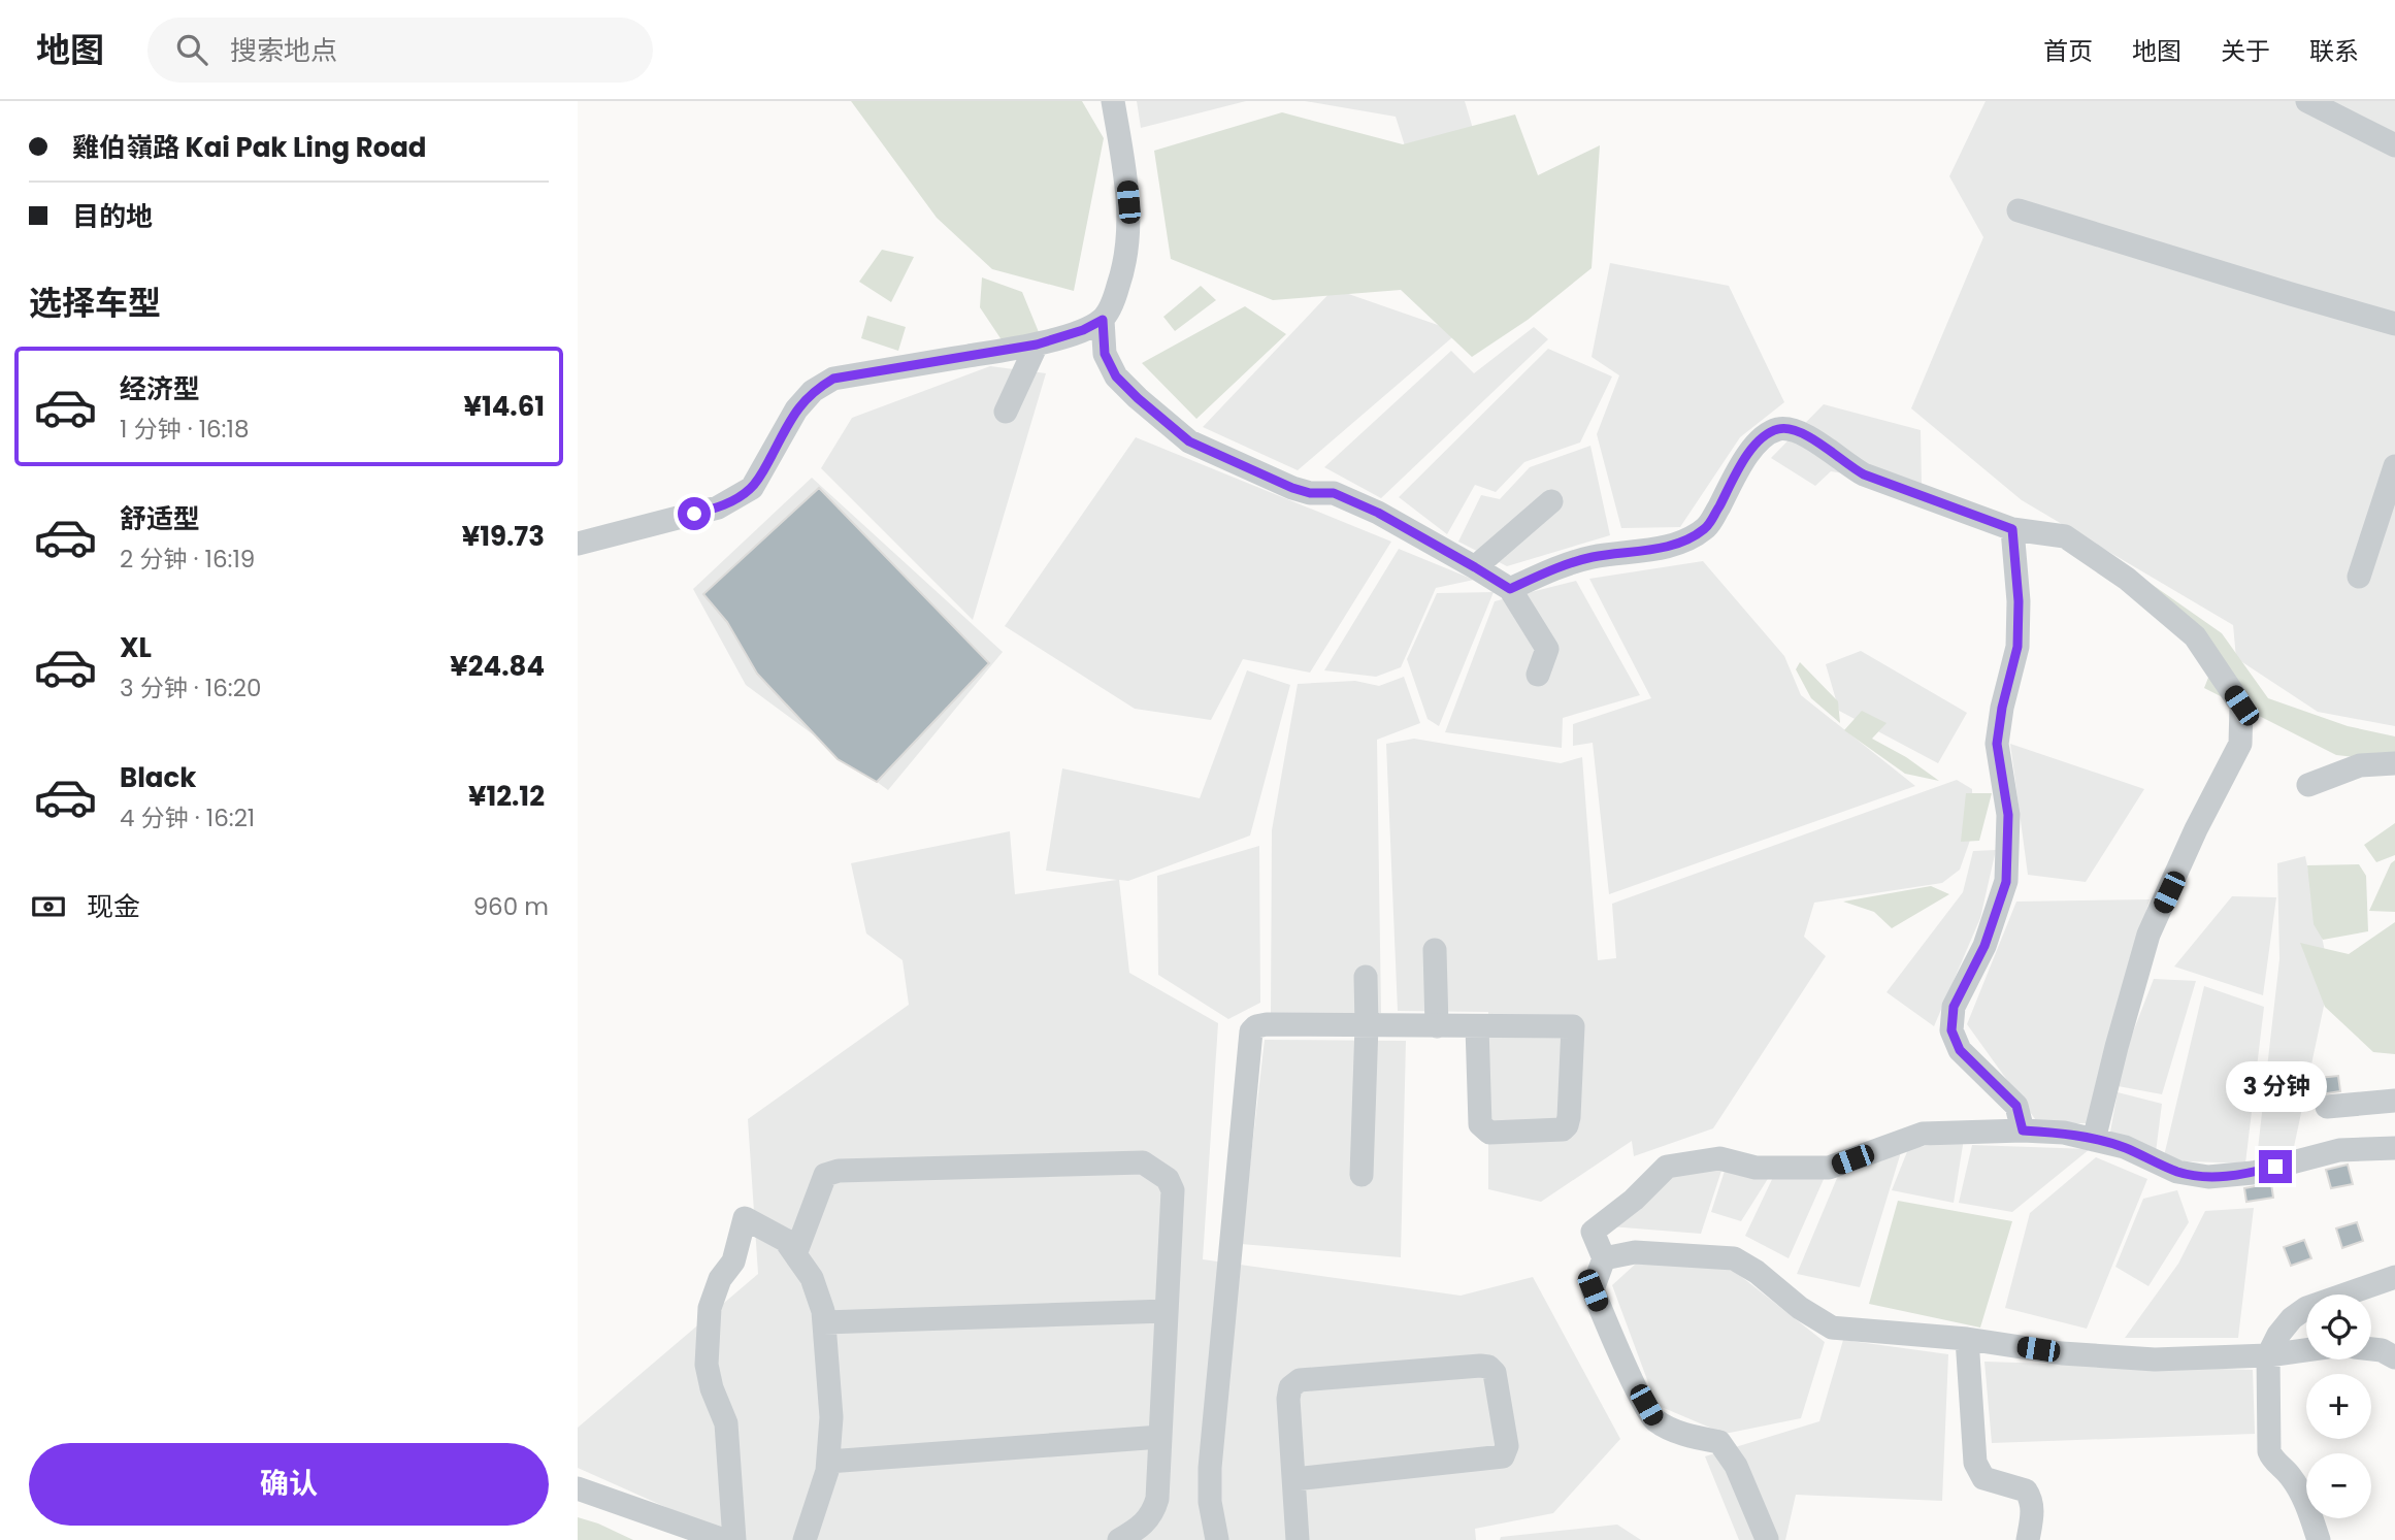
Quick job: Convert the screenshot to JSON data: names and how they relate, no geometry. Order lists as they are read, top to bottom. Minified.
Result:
{"page":{"header":"地图","search":"搜索地点","nav":["首页","地图","关于","联系"],"banner":["雞伯嶺路 Kai Pak Ling Road","目的地"],"heading":"选择车型","list":[{"name":"经济型","note":"1 分钟 · 16:18","value":"¥14.61"},{"name":"舒适型","note":"2 分钟 · 16:19","value":"¥19.73"},{"name":"XL","note":"3 分钟 · 16:20","value":"¥24.84"},{"name":"Black","note":"4 分钟 · 16:21","value":"¥12.12"}],"pay":["现金","960 m"],"bubble":"3 分钟","map_buttons":["+","−"],"buttons":"确认"}}
